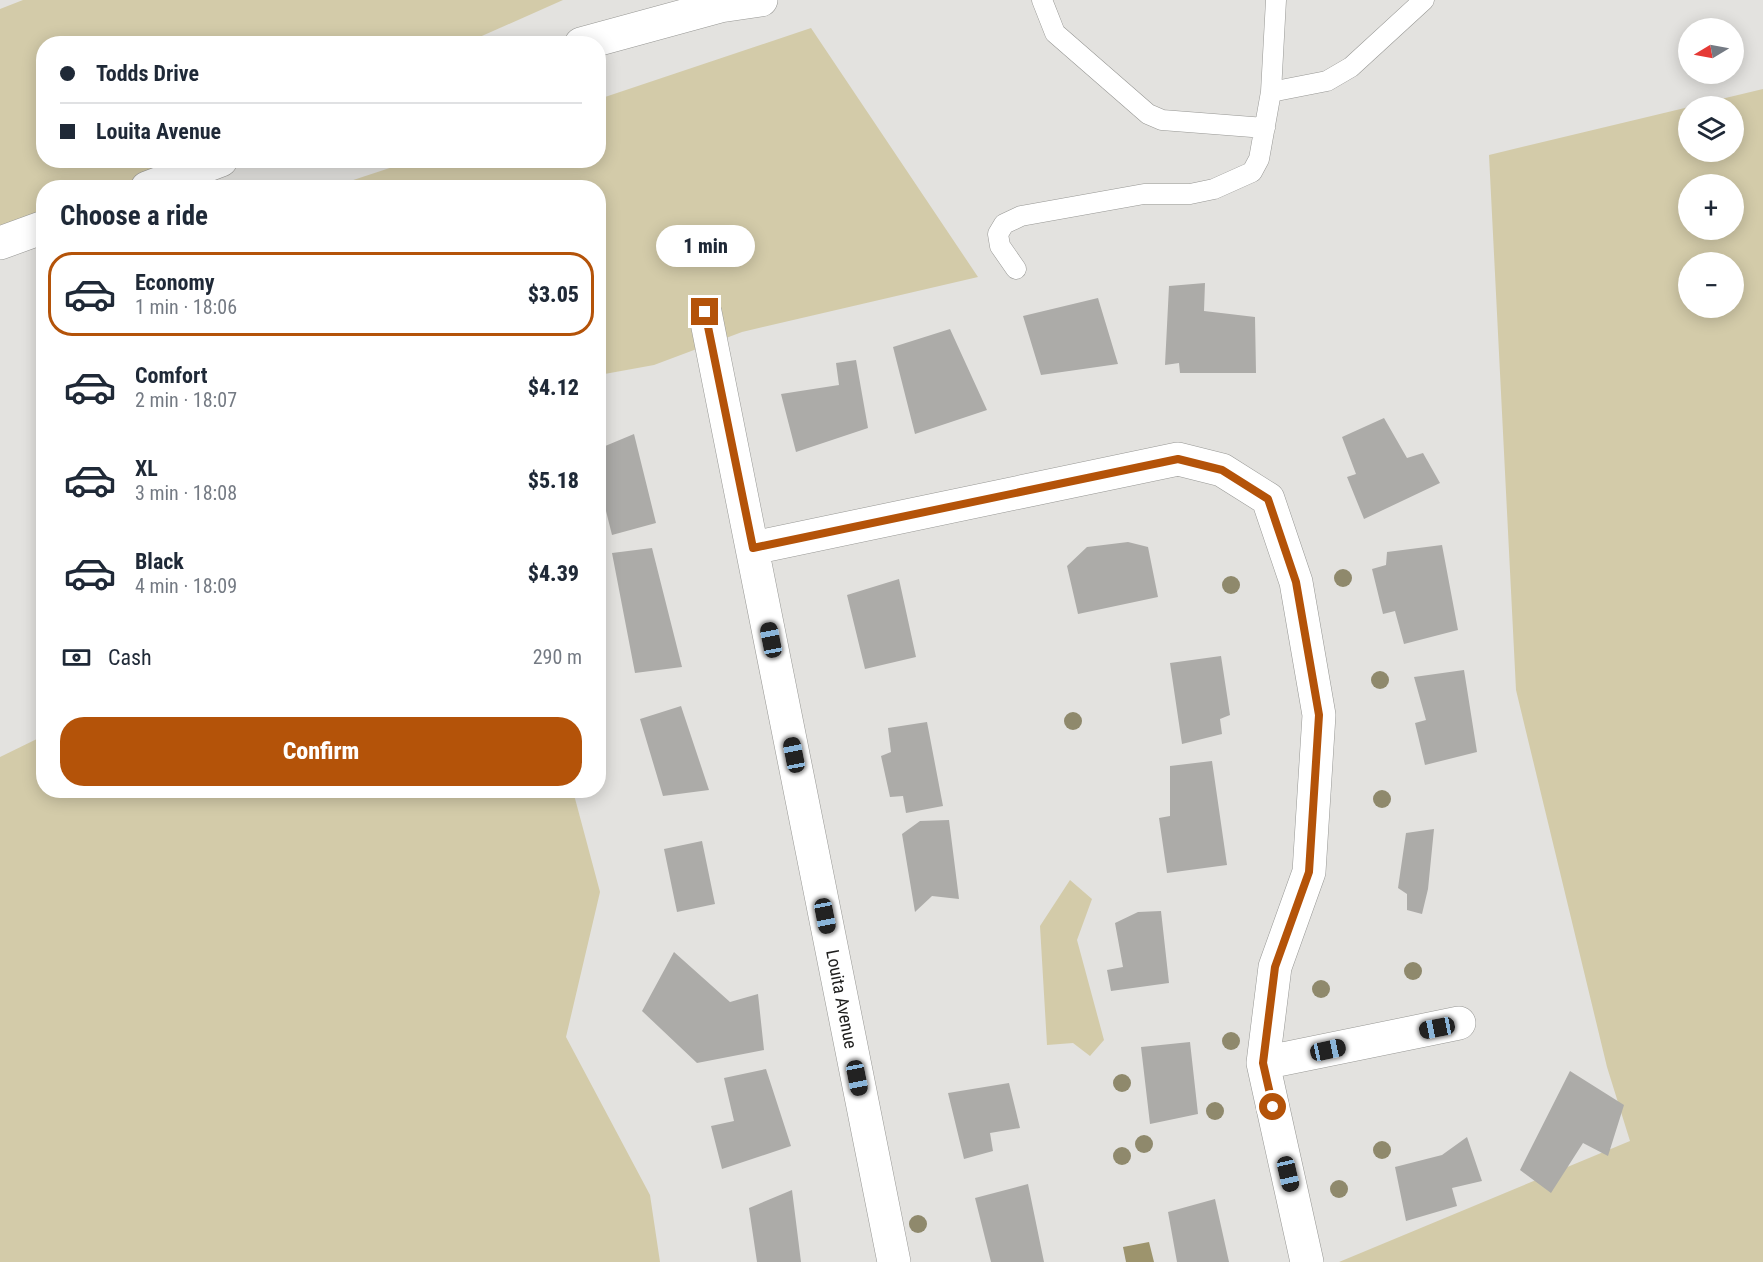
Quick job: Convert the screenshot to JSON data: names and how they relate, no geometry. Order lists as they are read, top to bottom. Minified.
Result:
{"streets":{"street":["Louita Avenue"]},"north":"left","page":{"map_buttons":["+","−"],"banner":["Todds Drive","Louita Avenue"],"heading":"Choose a ride","bubble":"1 min","list":[{"name":"Economy","note":"1 min · 18:06","value":"$3.05"},{"name":"Comfort","note":"2 min · 18:07","value":"$4.12"},{"name":"XL","note":"3 min · 18:08","value":"$5.18"},{"name":"Black","note":"4 min · 18:09","value":"$4.39"}],"pay":["Cash","290 m"],"buttons":"Confirm"}}
